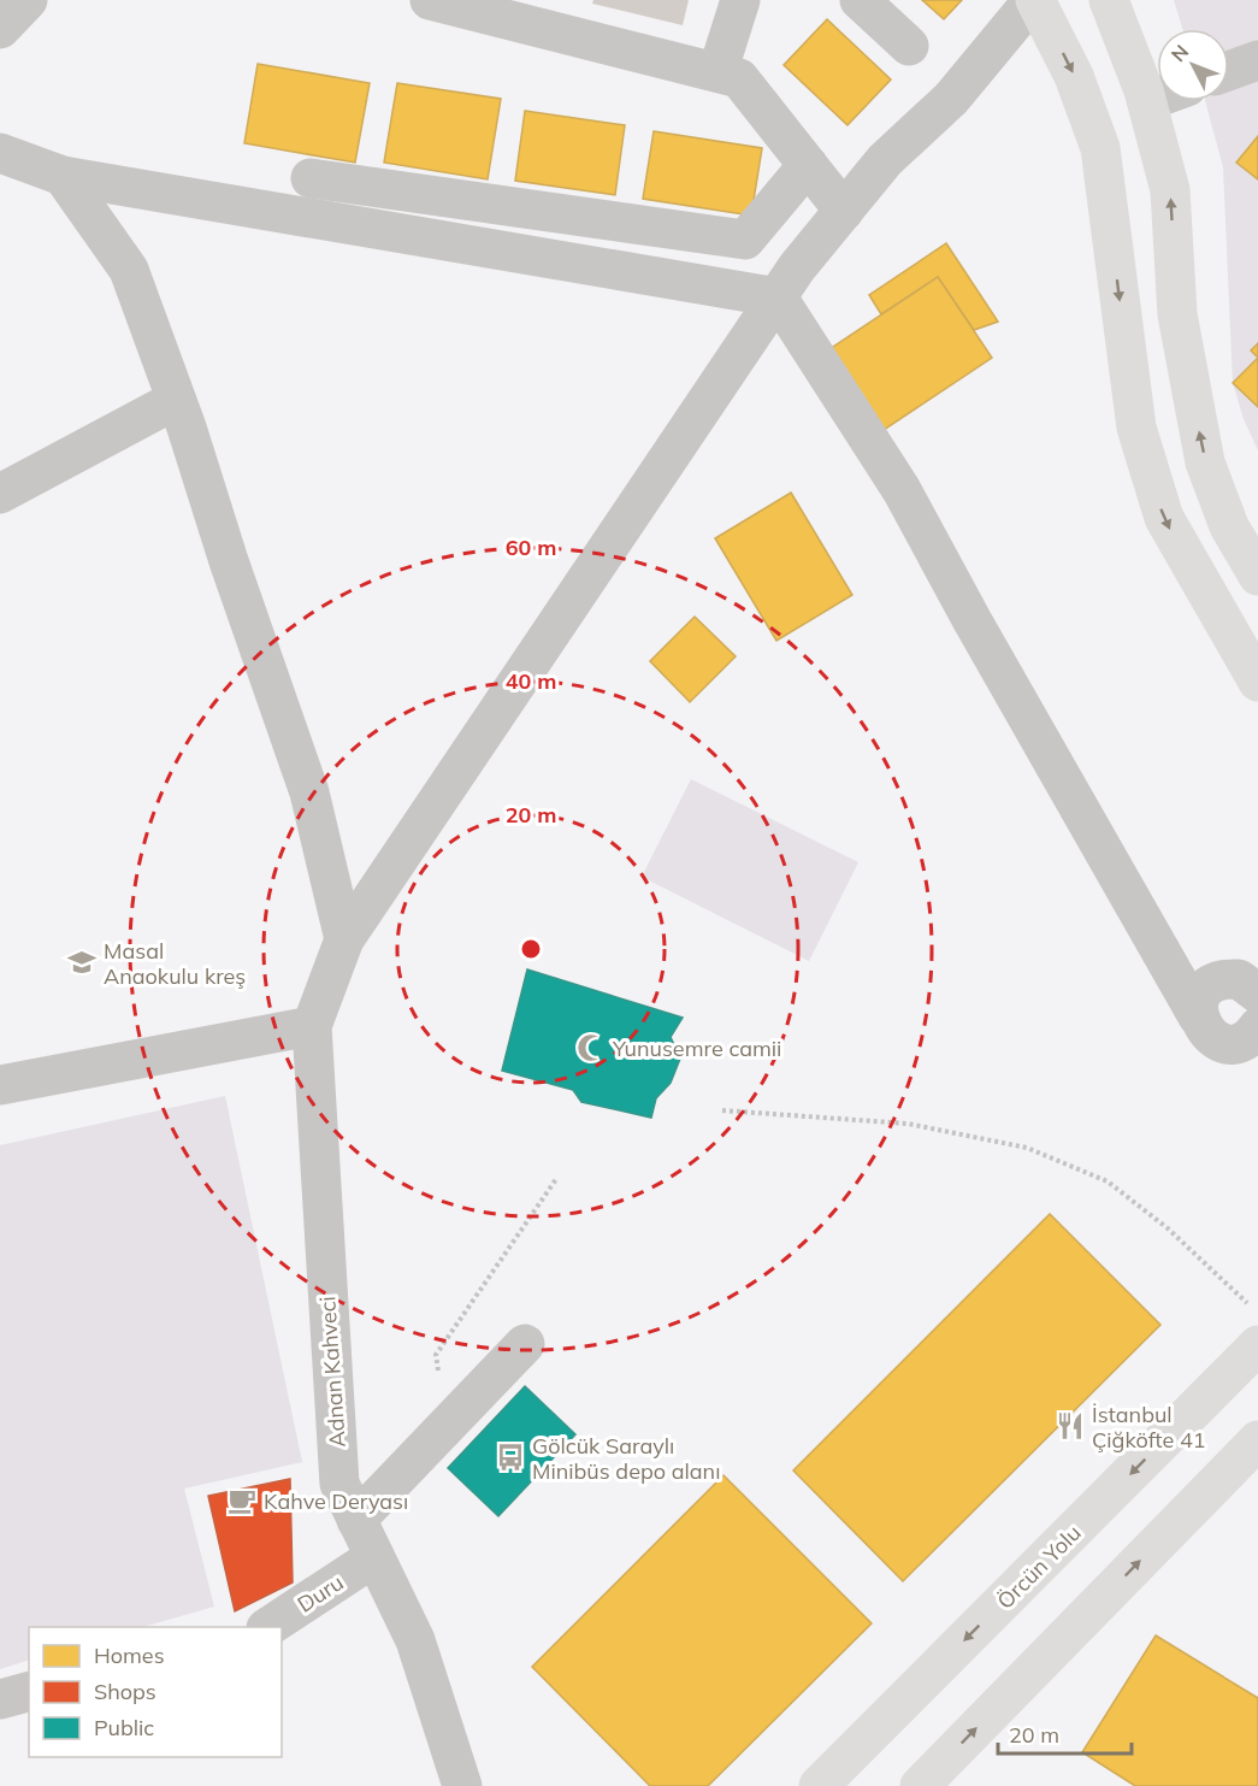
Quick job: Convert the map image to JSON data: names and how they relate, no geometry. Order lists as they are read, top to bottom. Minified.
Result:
{"streets":{"main road":["Örcün Yolu"],"street":["Adnan Kahveci","Duru"]},"crossings":[["Adnan Kahveci","Duru"]],"places":{"school or university":["Masal Anaokulu kreş"],"mosque":["Yunusemre camii"],"restaurant":["İstanbul Çiğköfte 41"],"bus stop":["Gölcük Saraylı Minibüs depo alanı"],"cafe":["Kahve Deryası"]},"legend":["Homes","Shops","Public"],"scale_bar":"20 m","north":"top left","rings":["60 m","40 m","20 m"]}
